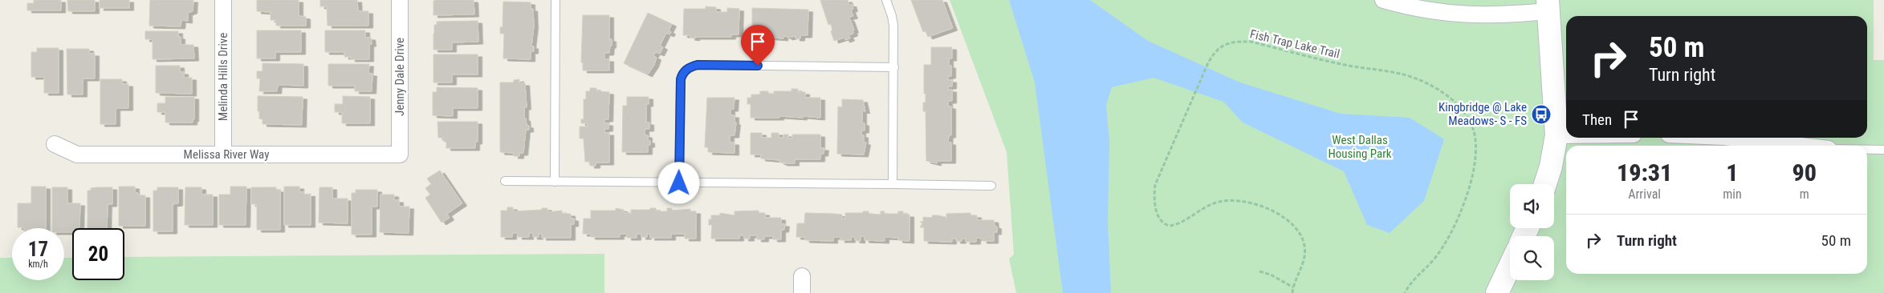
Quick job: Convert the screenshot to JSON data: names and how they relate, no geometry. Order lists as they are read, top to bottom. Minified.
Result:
{"streets":{"street":["Melinda Hills Drive","Jenny Dale Drive","Melissa River Way"],"path":["Fish Trap Lake Trail"]},"crossings":[["Melinda Hills Drive","Melissa River Way"],["Jenny Dale Drive","Melissa River Way"]],"parks":["West Dallas Housing Park"],"places":{"bus stop":["Kingbridge @ Lake Meadows- S - FS"]},"page":{"turn":["50 m","Turn right"],"then":"Then","eta":["19:31","Arrival","1","min","90","m"],"list":[{"name":"Turn right","value":"50 m"}],"speed":"17 km/h","limit":"20"}}
